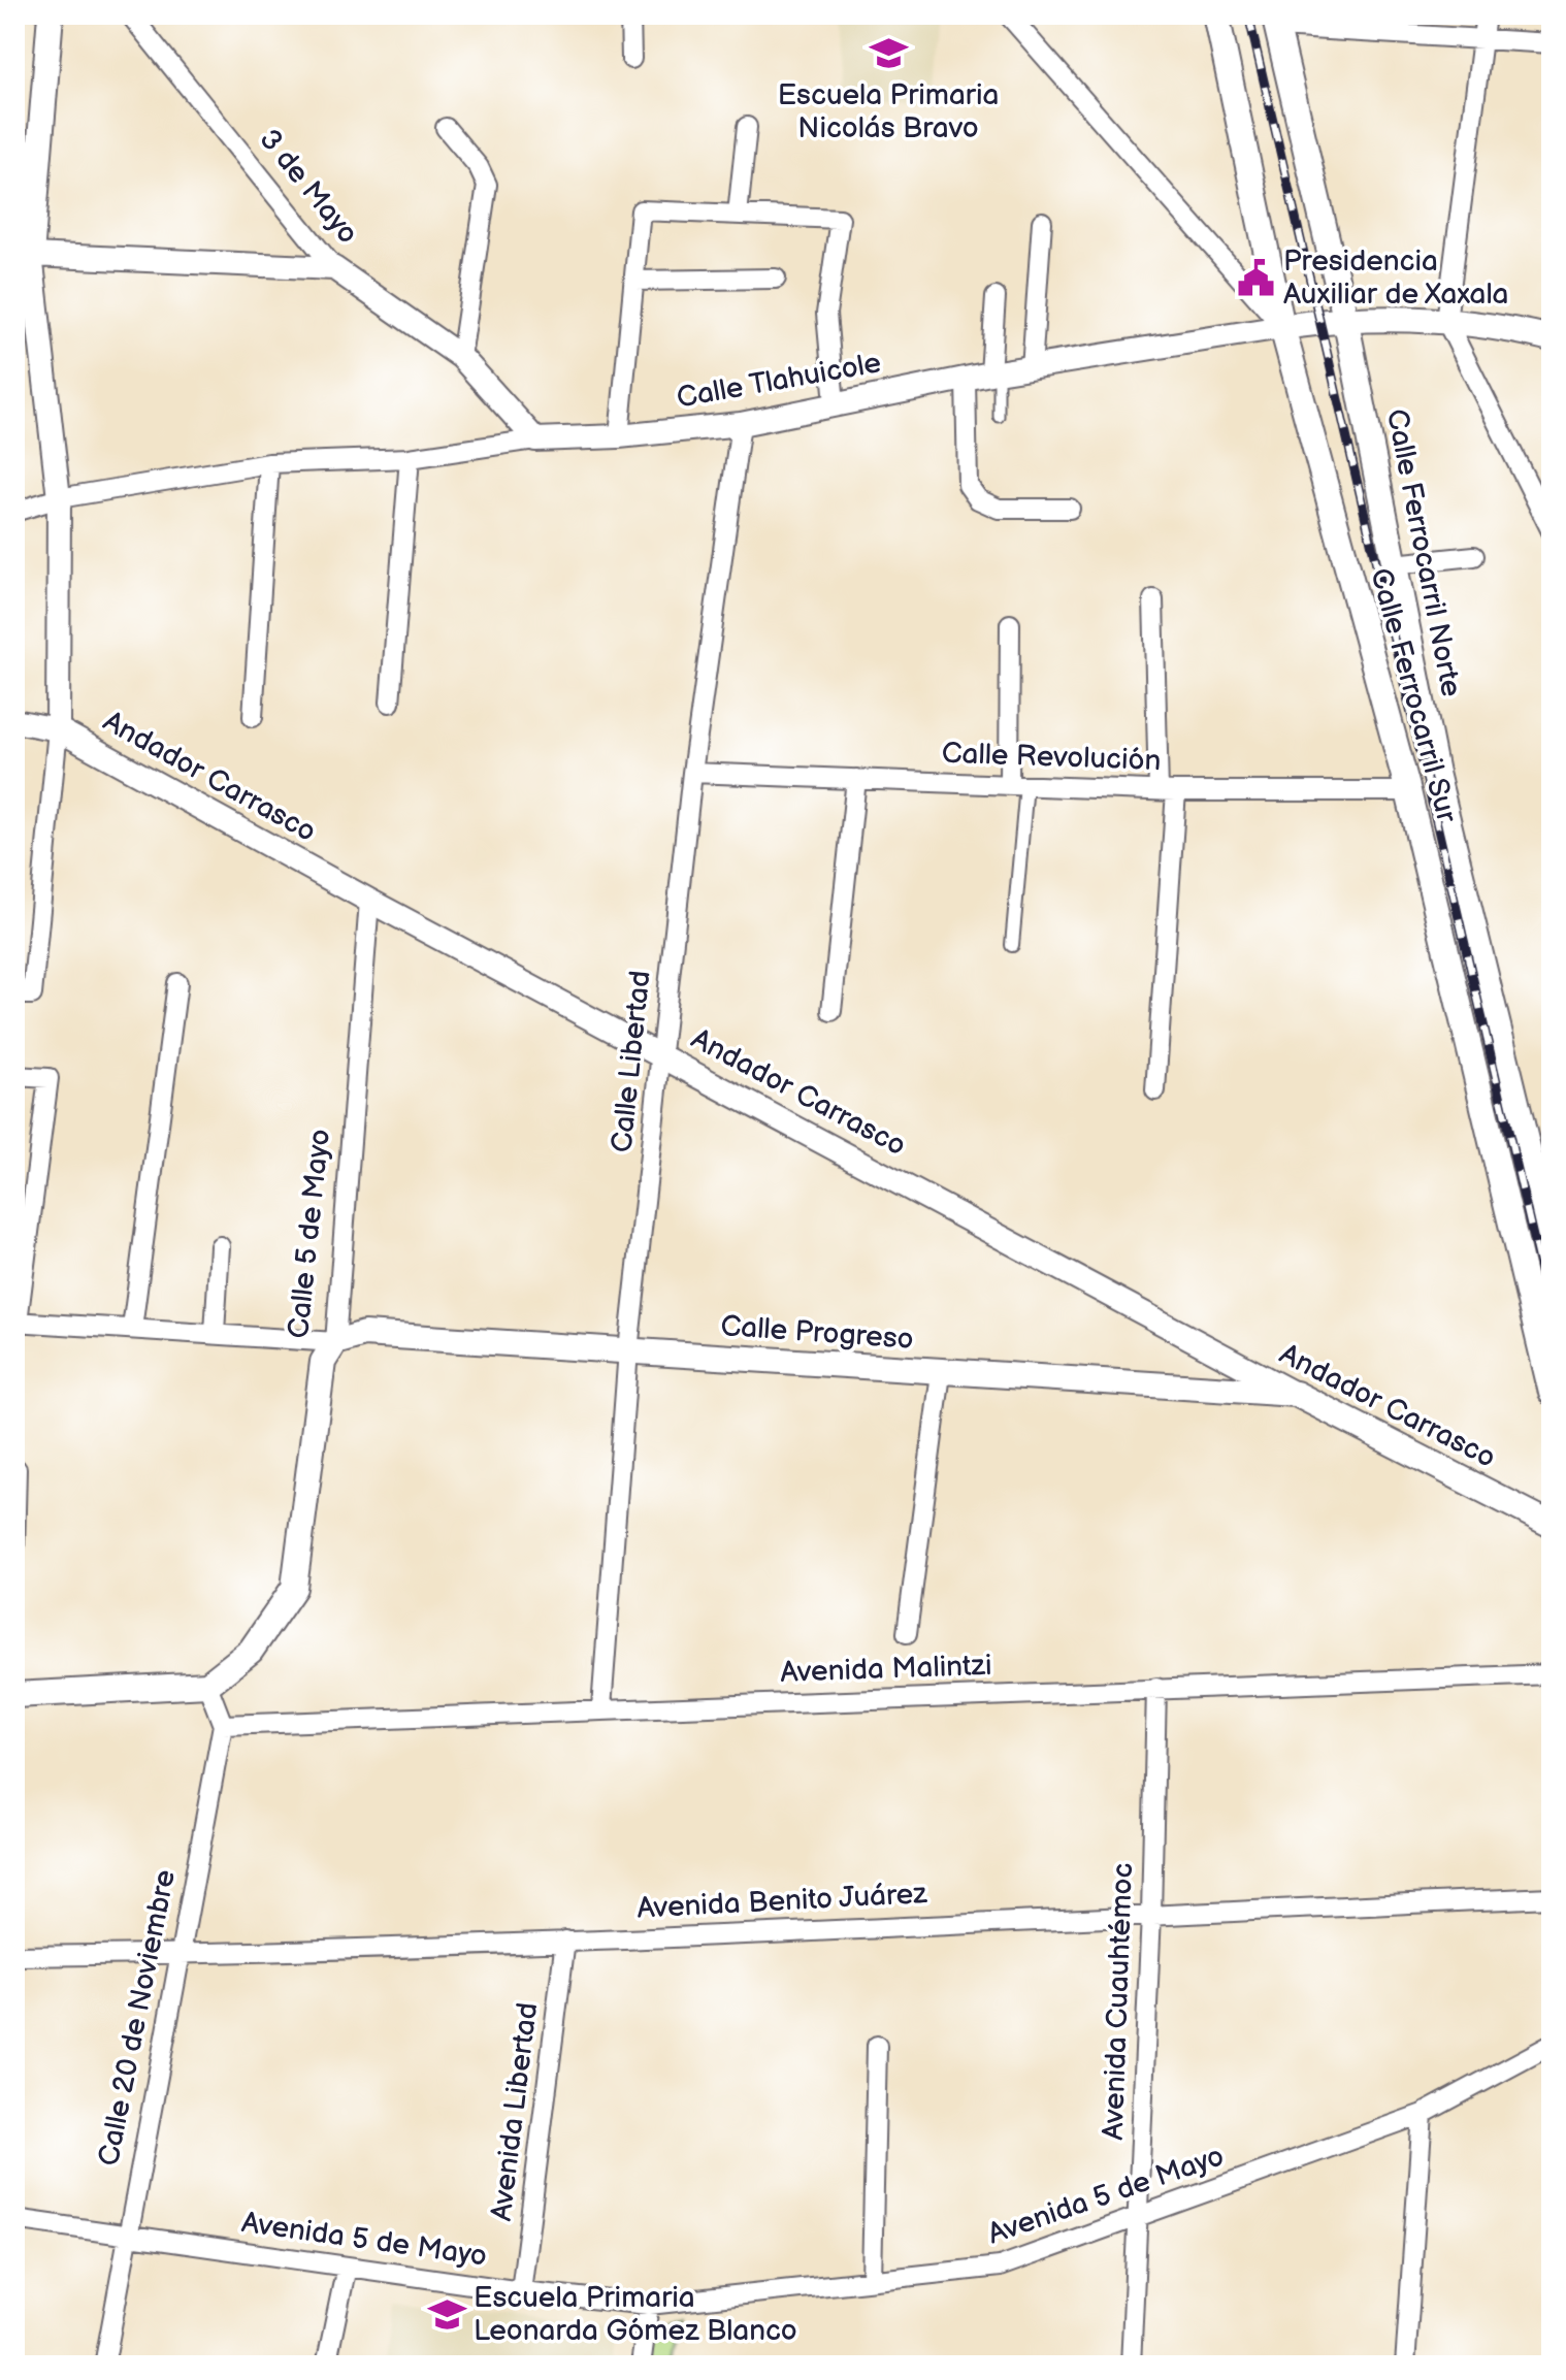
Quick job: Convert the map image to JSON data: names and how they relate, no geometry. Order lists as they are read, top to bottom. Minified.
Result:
{"streets":{"main road":["Calle Tlahuicole","Calle Ferrocarril Norte","Calle Ferrocarril Sur","Andador Carrasco","Calle 5 de Mayo","Calle Progreso"],"street":["3 de Mayo","Calle Revolución","Calle Libertad","Avenida Malintzi","Avenida Benito Juárez","Avenida Cuauhtémoc","Calle 20 de Noviembre","Avenida Libertad","Avenida 5 de Mayo"]},"crossings":[["3 de Mayo","Calle Tlahuicole"],["Calle Tlahuicole","Calle Ferrocarril Norte"],["Calle Tlahuicole","Calle Ferrocarril Sur"],["Calle Tlahuicole","Calle Libertad"],["Calle Ferrocarril Sur","Calle Revolución"],["Calle Revolución","Calle Libertad"],["Andador Carrasco","Calle Libertad"],["Andador Carrasco","Calle 5 de Mayo"],["Andador Carrasco","Calle Progreso"],["Calle Libertad","Calle Progreso"],["Calle Libertad","Avenida Malintzi"],["Calle 5 de Mayo","Calle Progreso"],["Avenida Malintzi","Avenida Cuauhtémoc"],["Avenida Malintzi","Calle 20 de Noviembre"],["Avenida Benito Juárez","Avenida Cuauhtémoc"],["Avenida Benito Juárez","Calle 20 de Noviembre"],["Avenida Benito Juárez","Avenida Libertad"],["Avenida Cuauhtémoc","Avenida 5 de Mayo"],["Calle 20 de Noviembre","Avenida 5 de Mayo"],["Avenida Libertad","Avenida 5 de Mayo"]],"places":{"school or university":["Escuela Primaria Nicolás Bravo","Escuela Primaria Leonarda Gómez Blanco"],"public building":["Presidencia Auxiliar de Xaxala"]}}
